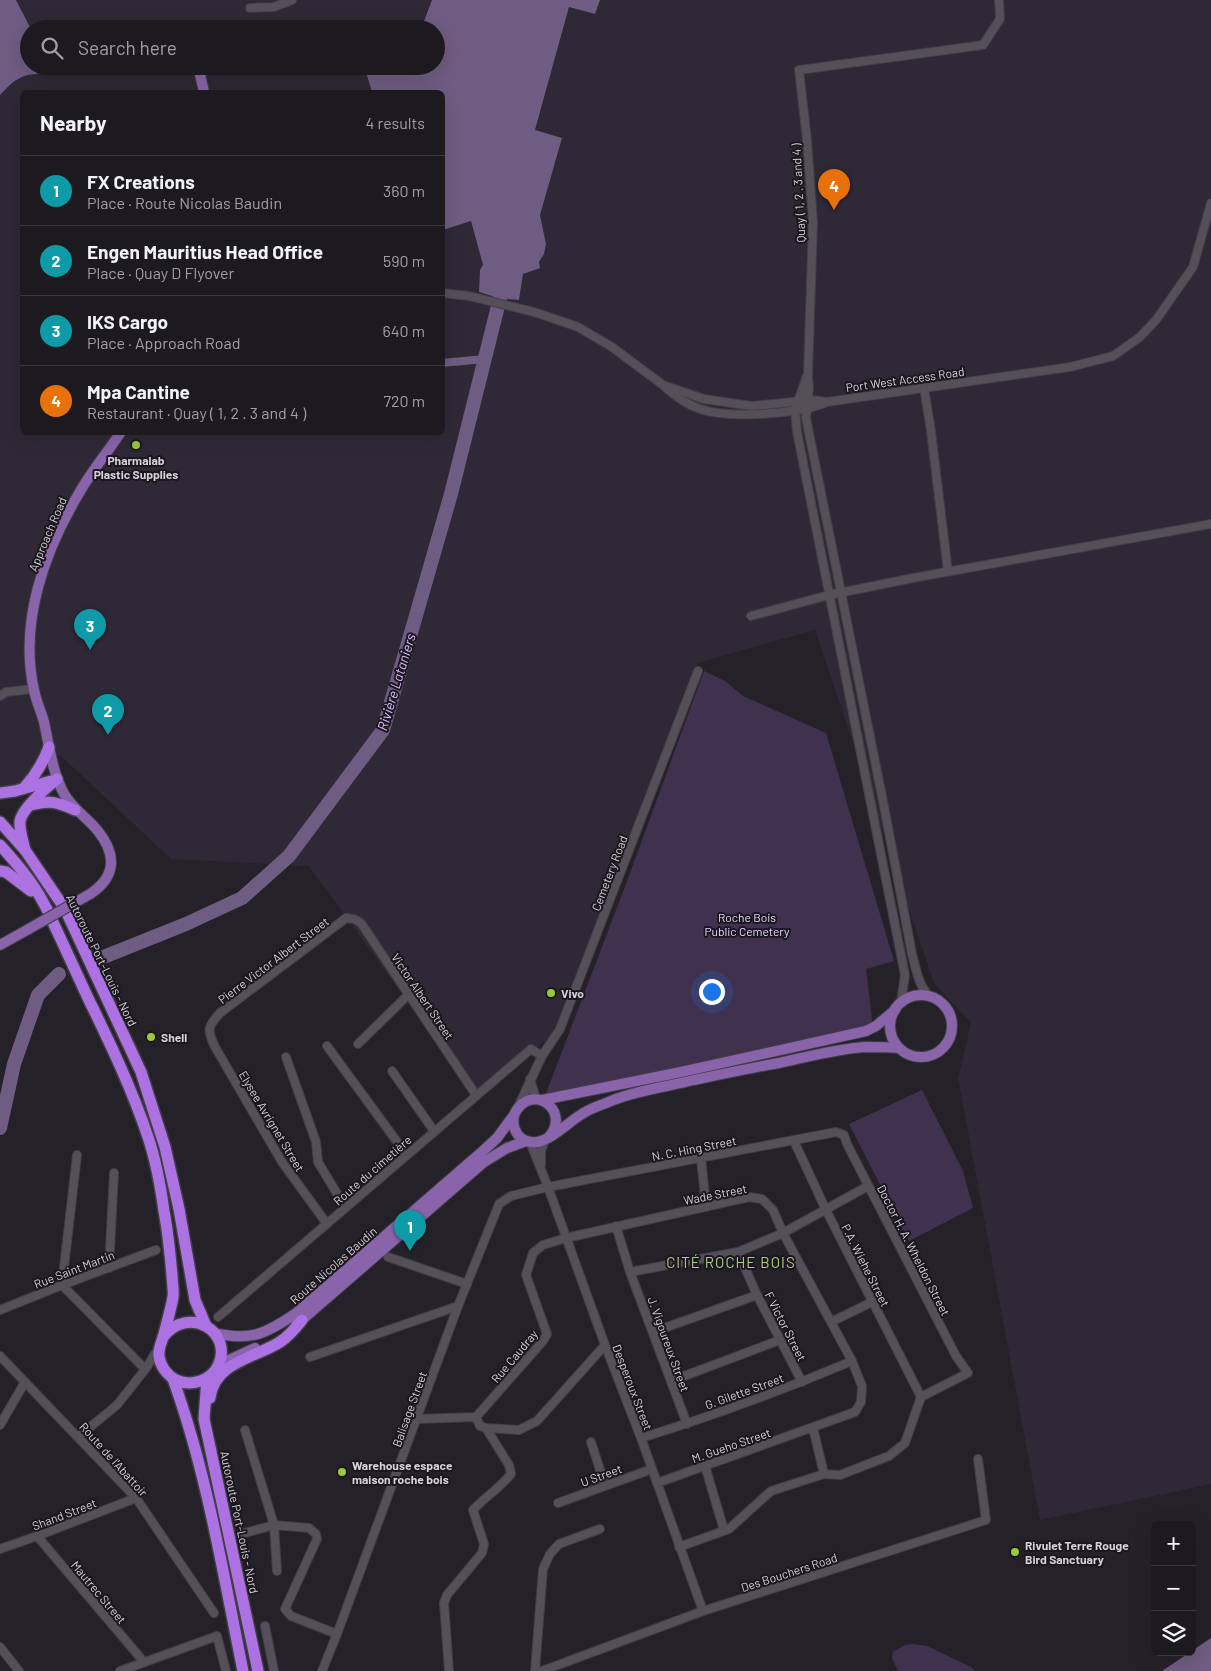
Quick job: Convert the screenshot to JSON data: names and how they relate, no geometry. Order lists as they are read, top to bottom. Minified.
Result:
{"streets":{"highway":["Autoroute Port-Louis - Nord"],"main road":["Approach Road","Route Nicolas Baudin"],"street":["Quay ( 1, 2 . 3 and 4 )","Port West Access Road","Cemetery Road","Pierre Victor Albert Street","Victor Albert Street","Elysee Avrignet Street","N. C. Hing Street","Route du cimetière","Wade Street","Doctor H. A. Wheldon Street","P.A. Wiehe Street","Rue Saint Martin","F Victor Street","J. Vigoureux Street","Rue Caudray","Desperoux Street","G. Gilette Street","Balisage Street","M. Gueho Street","Route de l'Abattoir","U Street","Shand Street","Des Bouchers Road","Mautrec Street"]},"crossings":[["Quay ( 1, 2 . 3 and 4 )","Port West Access Road"],["Cemetery Road","Route du cimetière"],["Cemetery Road","Route Nicolas Baudin"],["Cemetery Road","Desperoux Street"],["Autoroute Port-Louis - Nord","Route Nicolas Baudin"],["Pierre Victor Albert Street","Victor Albert Street"],["Pierre Victor Albert Street","Elysee Avrignet Street"],["Victor Albert Street","Route du cimetière"],["Elysee Avrignet Street","Route du cimetière"],["N. C. Hing Street","Doctor H. A. Wheldon Street"],["N. C. Hing Street","P.A. Wiehe Street"],["N. C. Hing Street","Desperoux Street"],["N. C. Hing Street","Balisage Street"],["Wade Street","J. Vigoureux Street"],["Wade Street","Rue Caudray"],["Wade Street","Desperoux Street"],["Wade Street","G. Gilette Street"],["Wade Street","M. Gueho Street"],["Doctor H. A. Wheldon Street","P.A. Wiehe Street"],["Route Nicolas Baudin","Desperoux Street"],["F Victor Street","G. Gilette Street"],["J. Vigoureux Street","G. Gilette Street"],["Rue Caudray","Desperoux Street"],["Desperoux Street","G. Gilette Street"],["Desperoux Street","Balisage Street"],["Desperoux Street","M. Gueho Street"],["Desperoux Street","U Street"],["Desperoux Street","Des Bouchers Road"],["Route de l'Abattoir","Shand Street"],["Shand Street","Mautrec Street"]],"districts":["CITÉ ROCHE BOIS"],"water":["Rivière Lataniers"],"parks":["Roche Bois Public Cemetery"],"places":["Pharmalab Plastic Supplies","Vivo","Shell","Warehouse espace maison roche bois","Rivulet Terre Rouge Bird Sanctuary"],"page":{"search":"Search here","heading":["Nearby","4 results"],"list":[{"mark":"1","name":"FX Creations","note":"Place · Route Nicolas Baudin","value":"360 m"},{"mark":"2","name":"Engen Mauritius Head Office","note":"Place · Quay D Flyover","value":"590 m"},{"mark":"3","name":"IKS Cargo","note":"Place · Approach Road","value":"640 m"},{"mark":"4","name":"Mpa Cantine","note":"Restaurant · Quay ( 1, 2 . 3 and 4 )","value":"720 m"}],"pins":["4","3","2","1"],"map_buttons":["+","−"]}}
